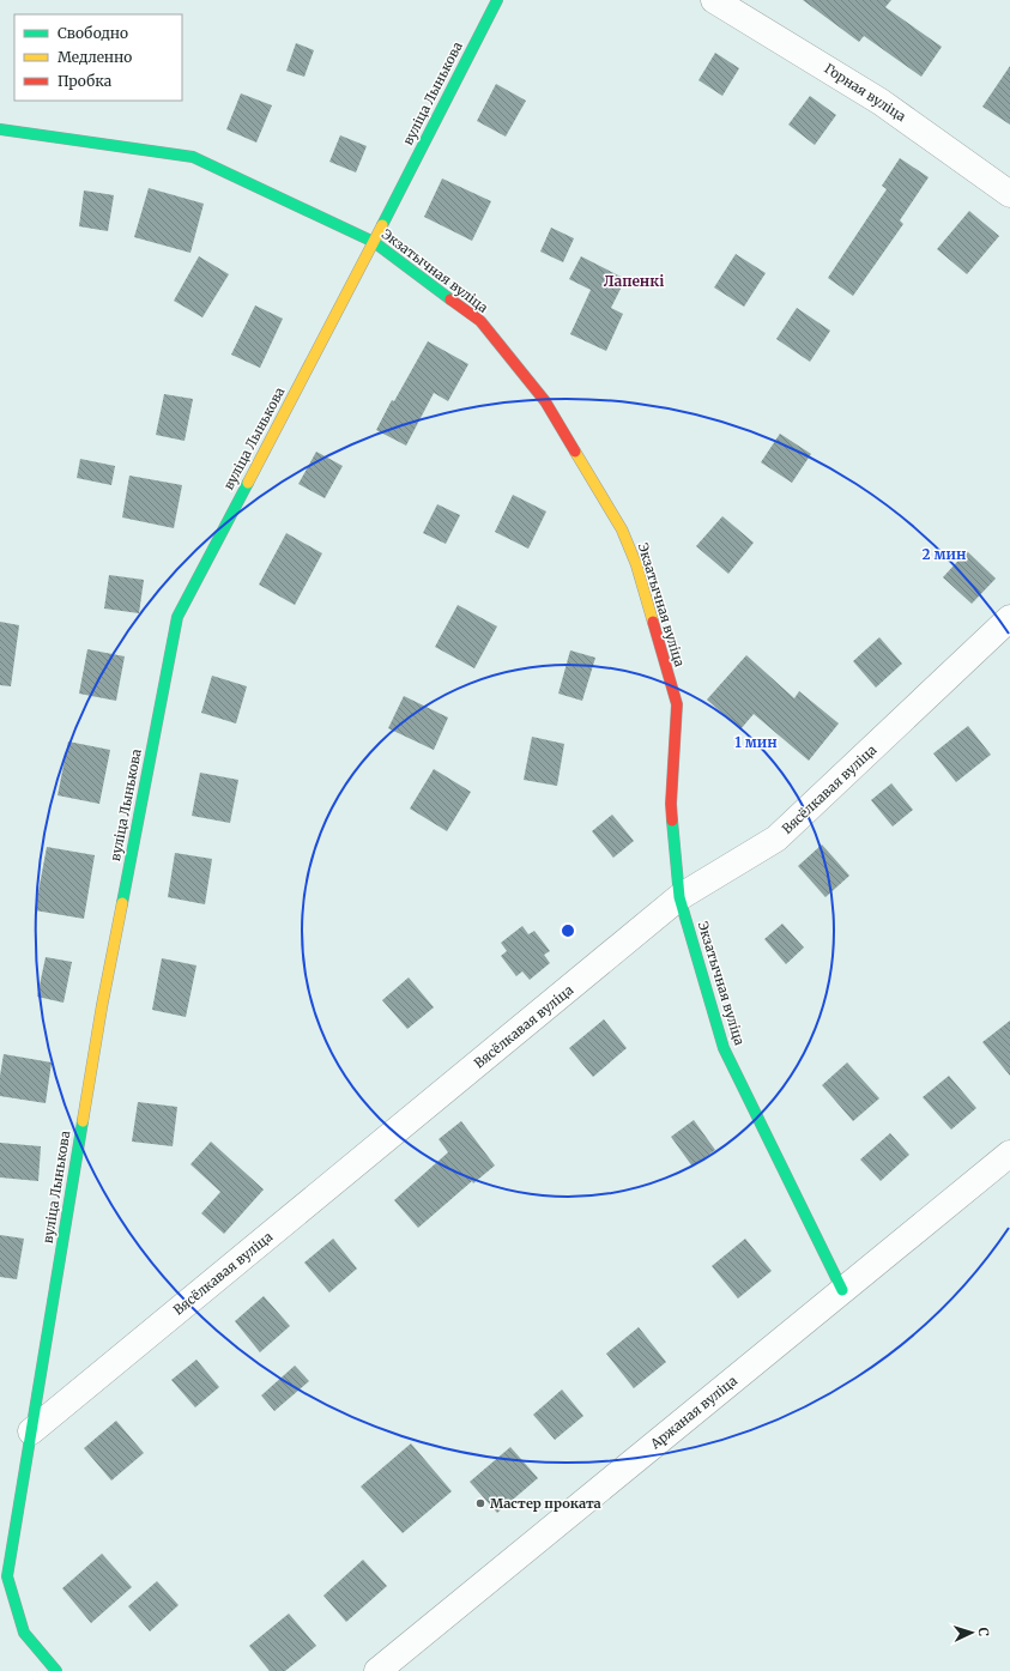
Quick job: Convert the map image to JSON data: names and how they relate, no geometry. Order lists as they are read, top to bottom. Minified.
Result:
{"streets":{"street":["Горная вуліца","вуліца Лынькова","Экзатычная вуліца","Вясёлкавая вуліца","Аржаная вуліца"]},"crossings":[["вуліца Лынькова","Экзатычная вуліца"],["вуліца Лынькова","Вясёлкавая вуліца"],["Экзатычная вуліца","Вясёлкавая вуліца"],["Экзатычная вуліца","Аржаная вуліца"]],"districts":["Лапенкі"],"places":["Мастер проката"],"legend":["Свободно","Медленно","Пробка"],"north":"right","rings":["2 мин","1 мин"]}
